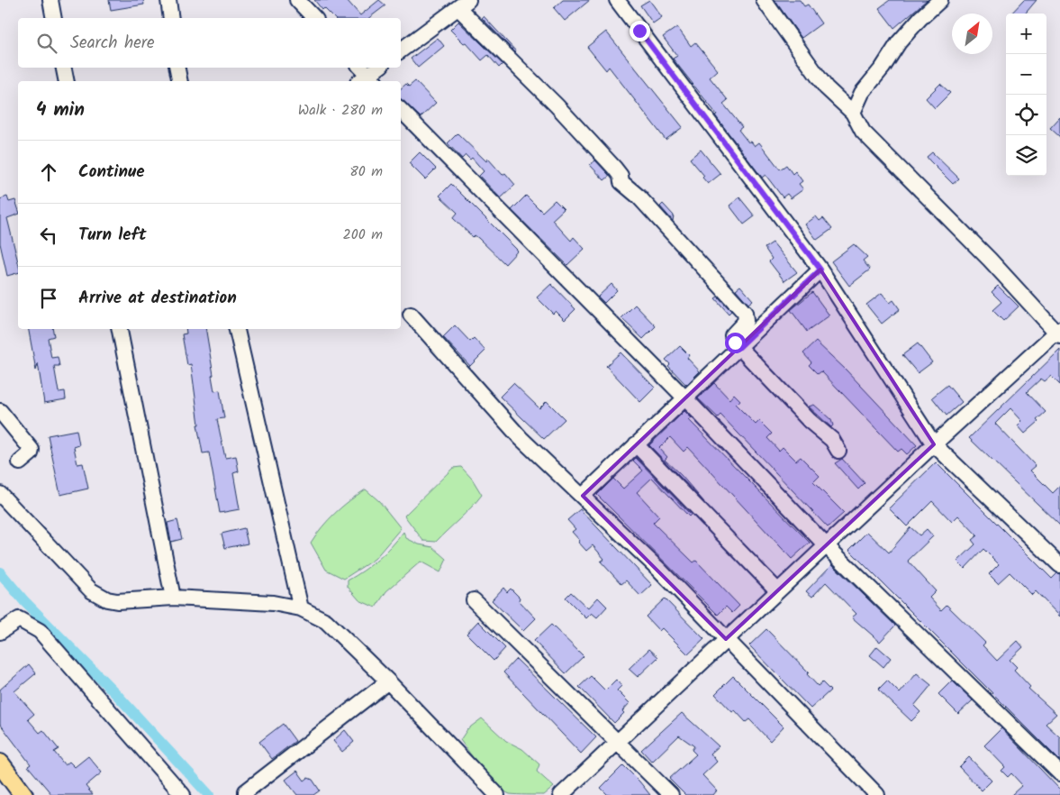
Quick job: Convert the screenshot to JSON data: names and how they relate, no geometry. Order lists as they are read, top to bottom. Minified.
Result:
{"north":"top right","page":{"map_buttons":["+","−"],"search":"Search here","heading":["4 min","Walk · 280 m"],"list":[["Continue","80 m"],["Turn left","200 m"],"Arrive at destination"]}}
